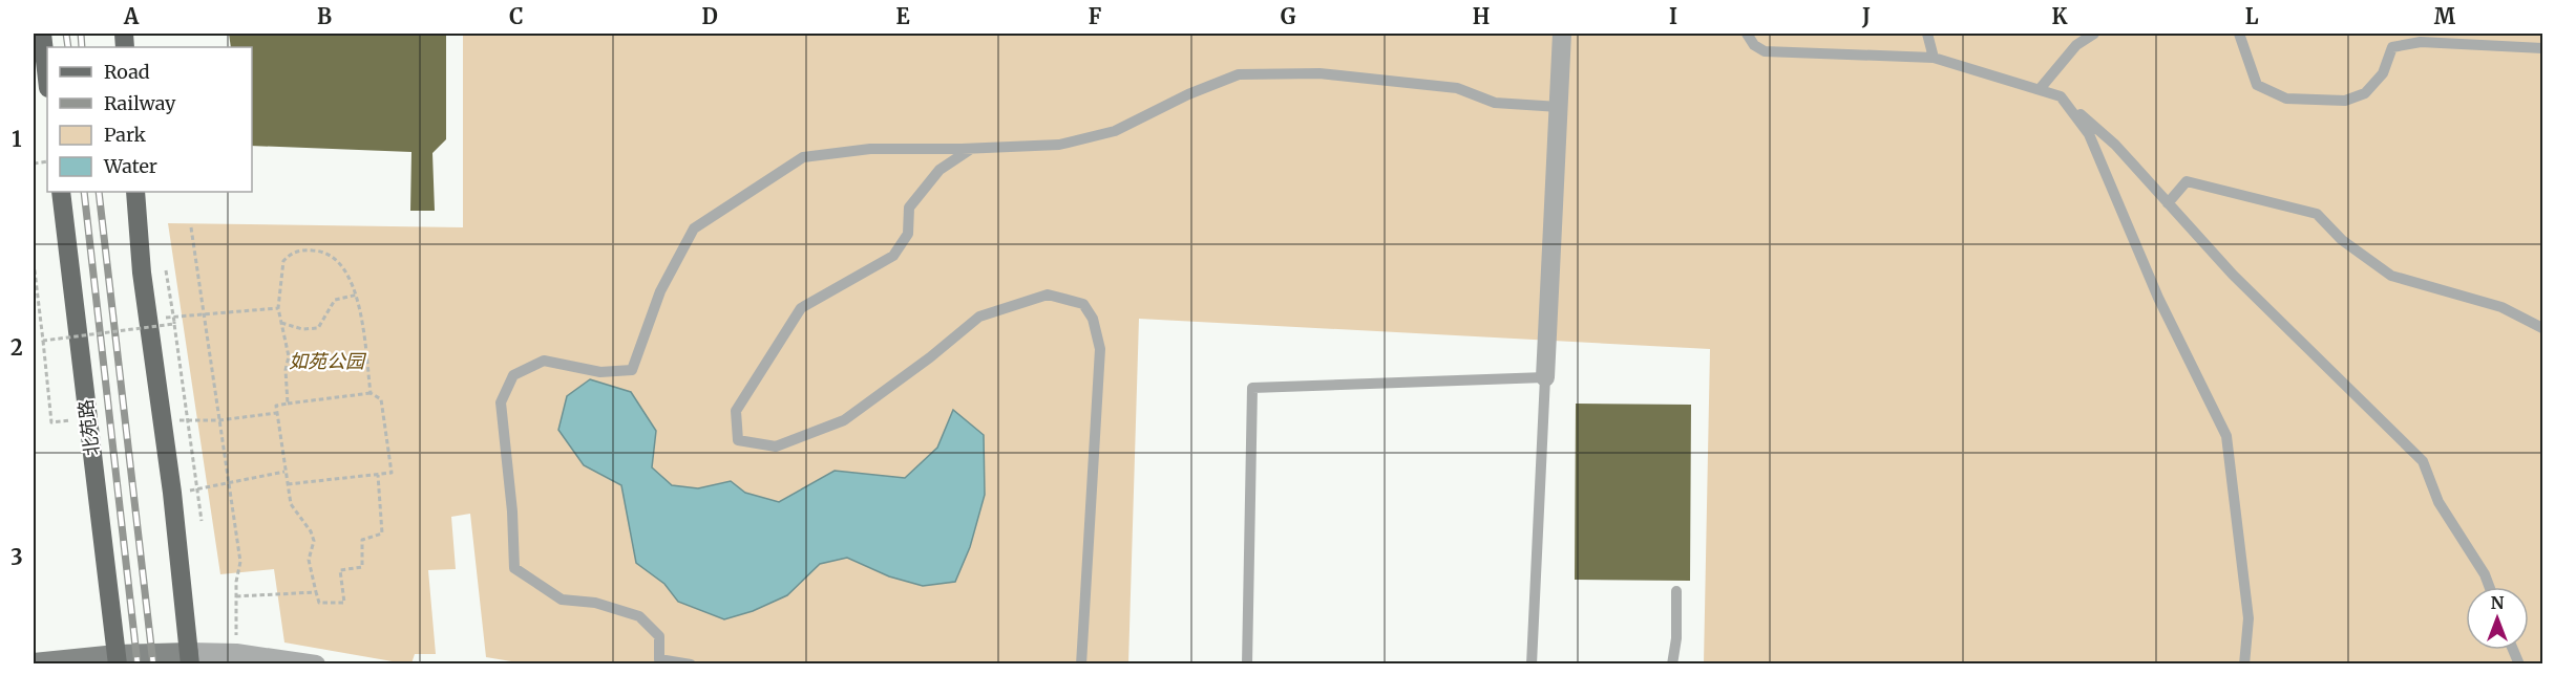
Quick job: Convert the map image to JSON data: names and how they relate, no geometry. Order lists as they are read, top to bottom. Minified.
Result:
{"streets":{"main road":["北苑路"]},"parks":["如苑公园"],"legend":["Road","Railway","Park","Water"],"north":"top","grid":{"columns":["A","B","C","D","E","F","G","H","I","J","K","L","M"],"rows":["1","2","3"]}}
